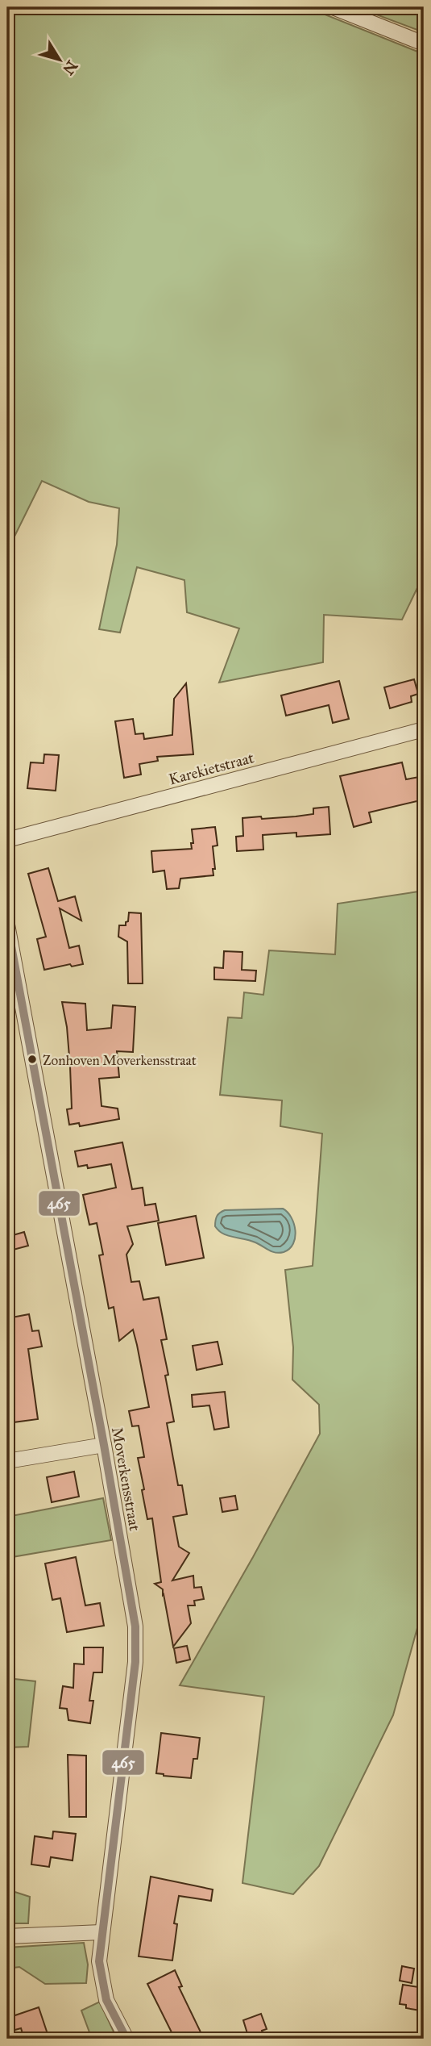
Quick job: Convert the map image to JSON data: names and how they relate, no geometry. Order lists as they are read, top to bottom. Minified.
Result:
{"streets":{"street":["Karekietstraat","Moverkensstraat"]},"places":["Zonhoven Moverkensstraat"],"lines":["transit line 465"],"north":"bottom right"}
